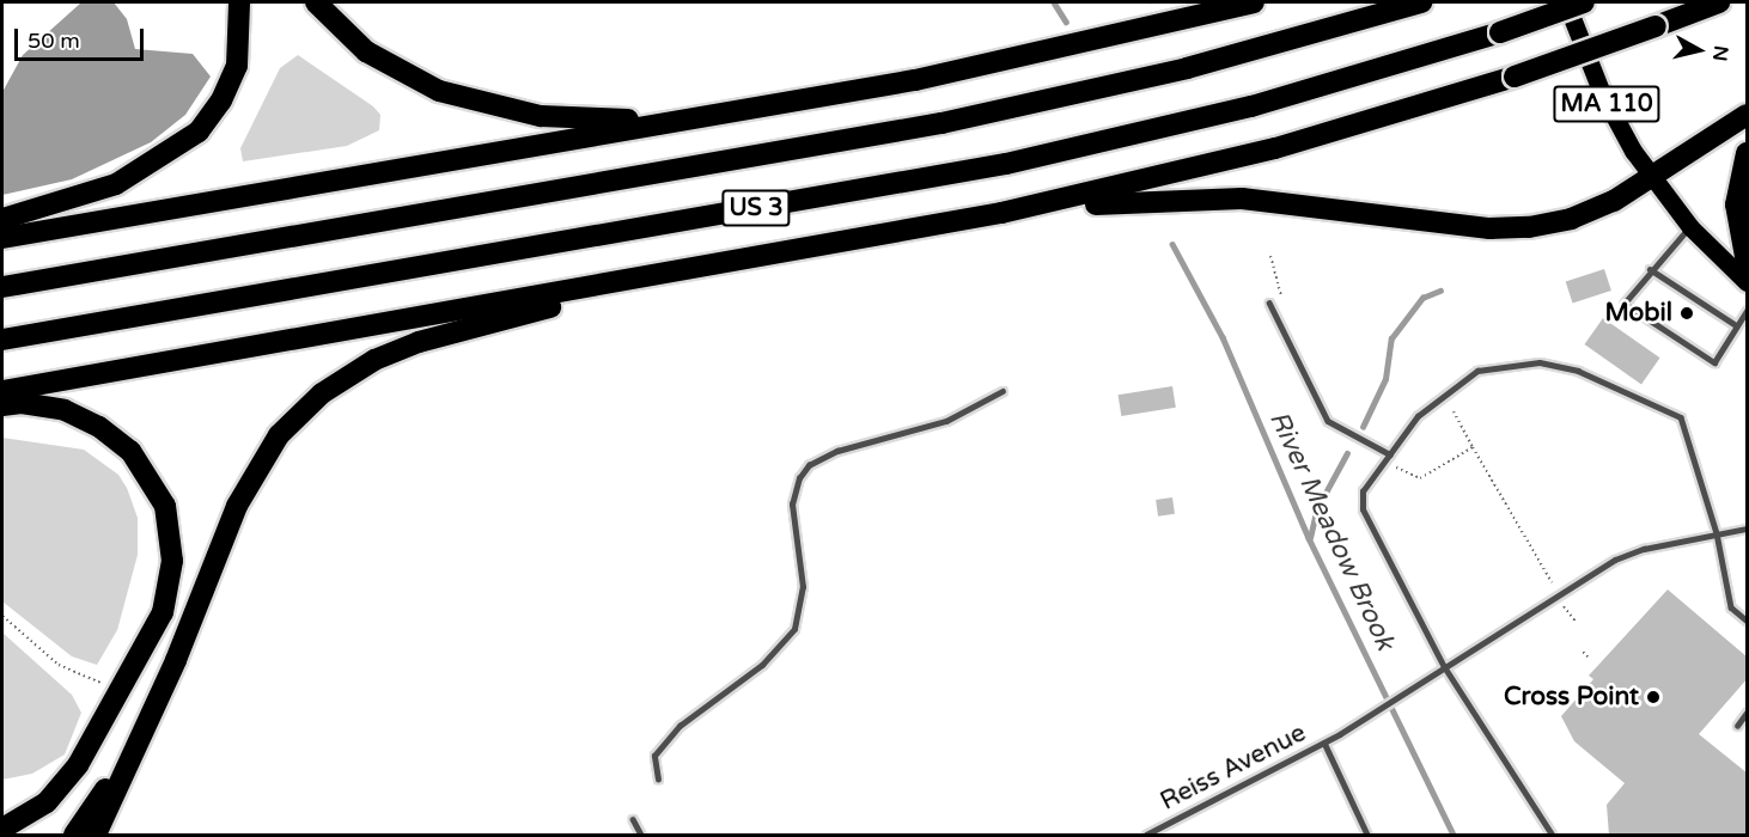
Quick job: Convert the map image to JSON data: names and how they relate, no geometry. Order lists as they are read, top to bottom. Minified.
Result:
{"streets":{"highway":["US 3"],"main road":["MA 110"],"lane":["Reiss Avenue"]},"water":["River Meadow Brook"],"places":["Mobil","Cross Point"],"scale_bar":"50 m","north":"right"}
